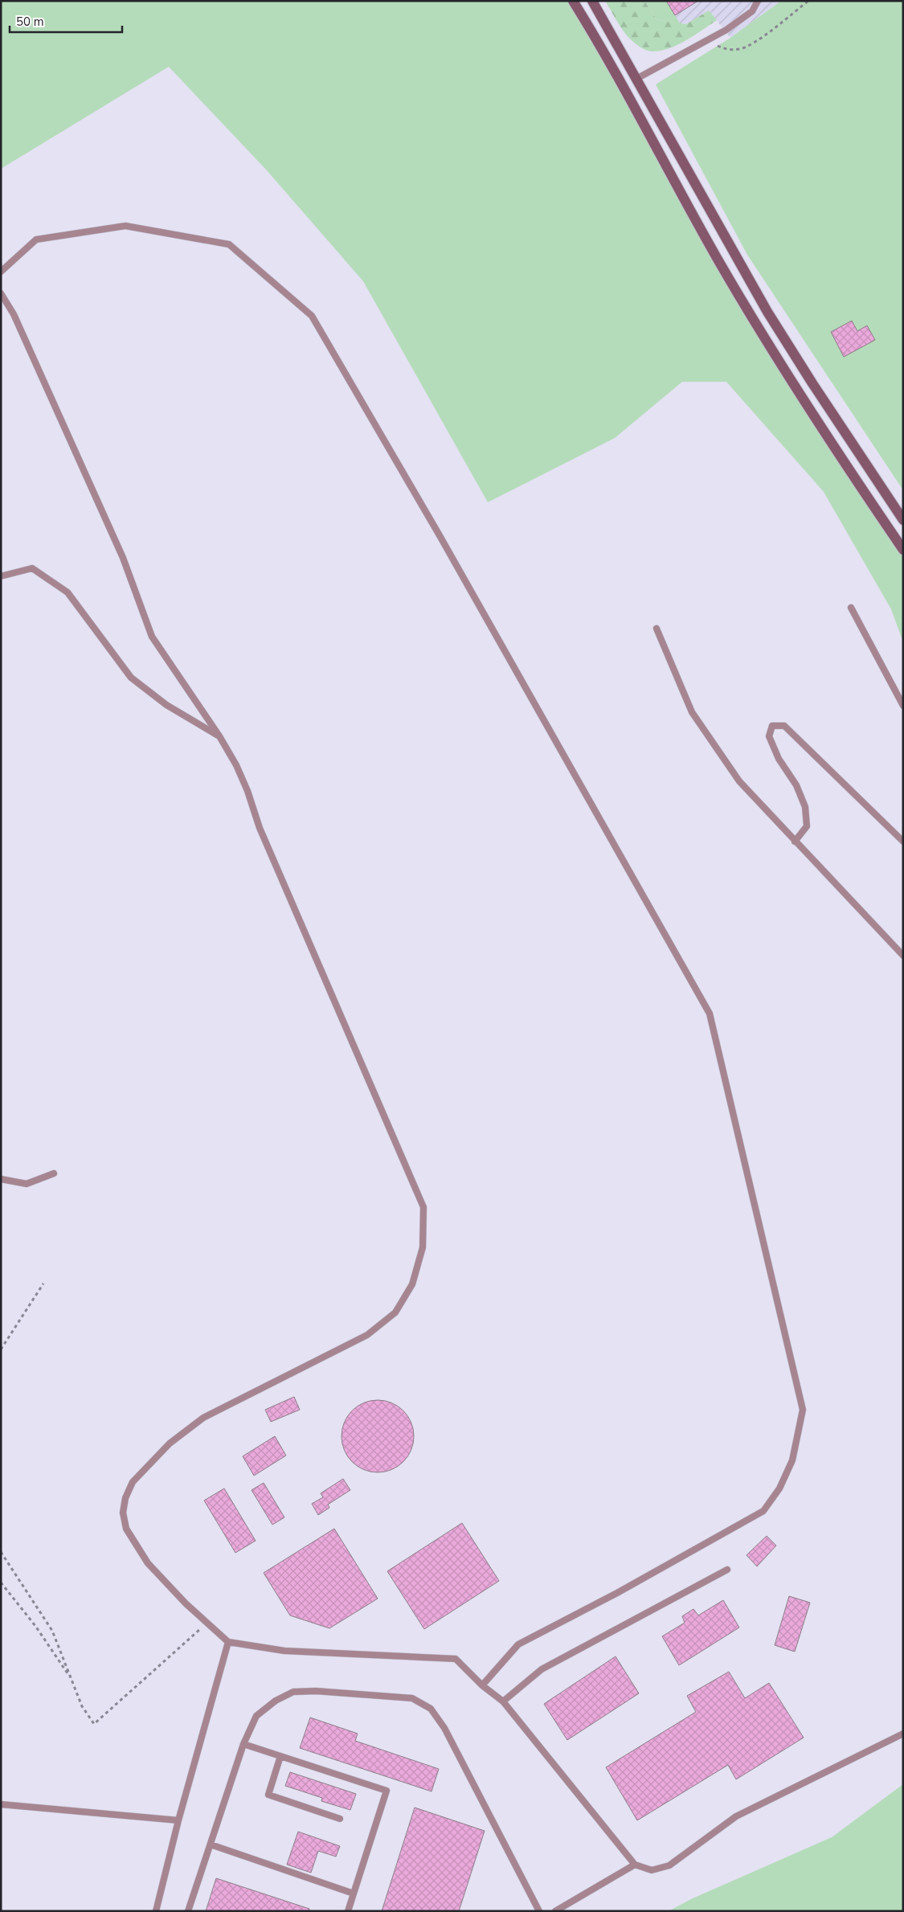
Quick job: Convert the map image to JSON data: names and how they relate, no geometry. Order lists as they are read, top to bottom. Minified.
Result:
{"scale_bar":"50 m"}
